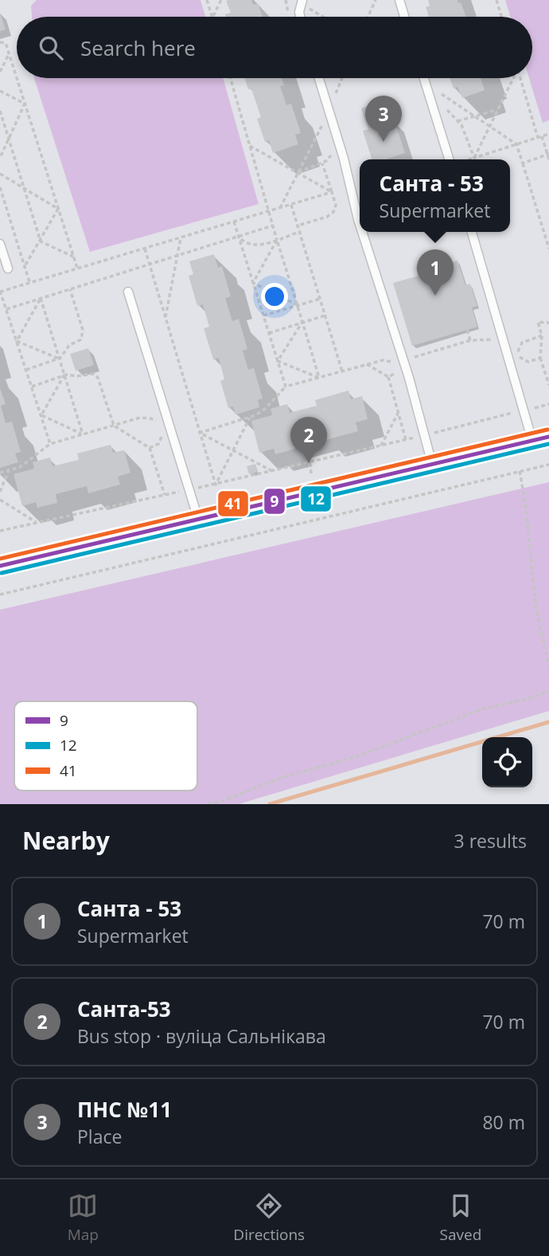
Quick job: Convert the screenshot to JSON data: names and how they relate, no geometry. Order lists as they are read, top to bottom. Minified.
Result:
{"lines":["transit line 41","transit line 9","transit line 12"],"legend":["9","12","41"],"page":{"search":"Search here","pins":["3","1","2"],"popup":["Санта - 53","Supermarket"],"heading":["Nearby","3 results"],"list":[{"mark":"1","name":"Санта - 53","note":"Supermarket","value":"70 m"},{"mark":"2","name":"Санта-53","note":"Bus stop · вуліца Сальнікава","value":"70 m"},{"mark":"3","name":"ПНС №11","note":"Place","value":"80 m"}],"nav":["Map","Directions","Saved"]}}
